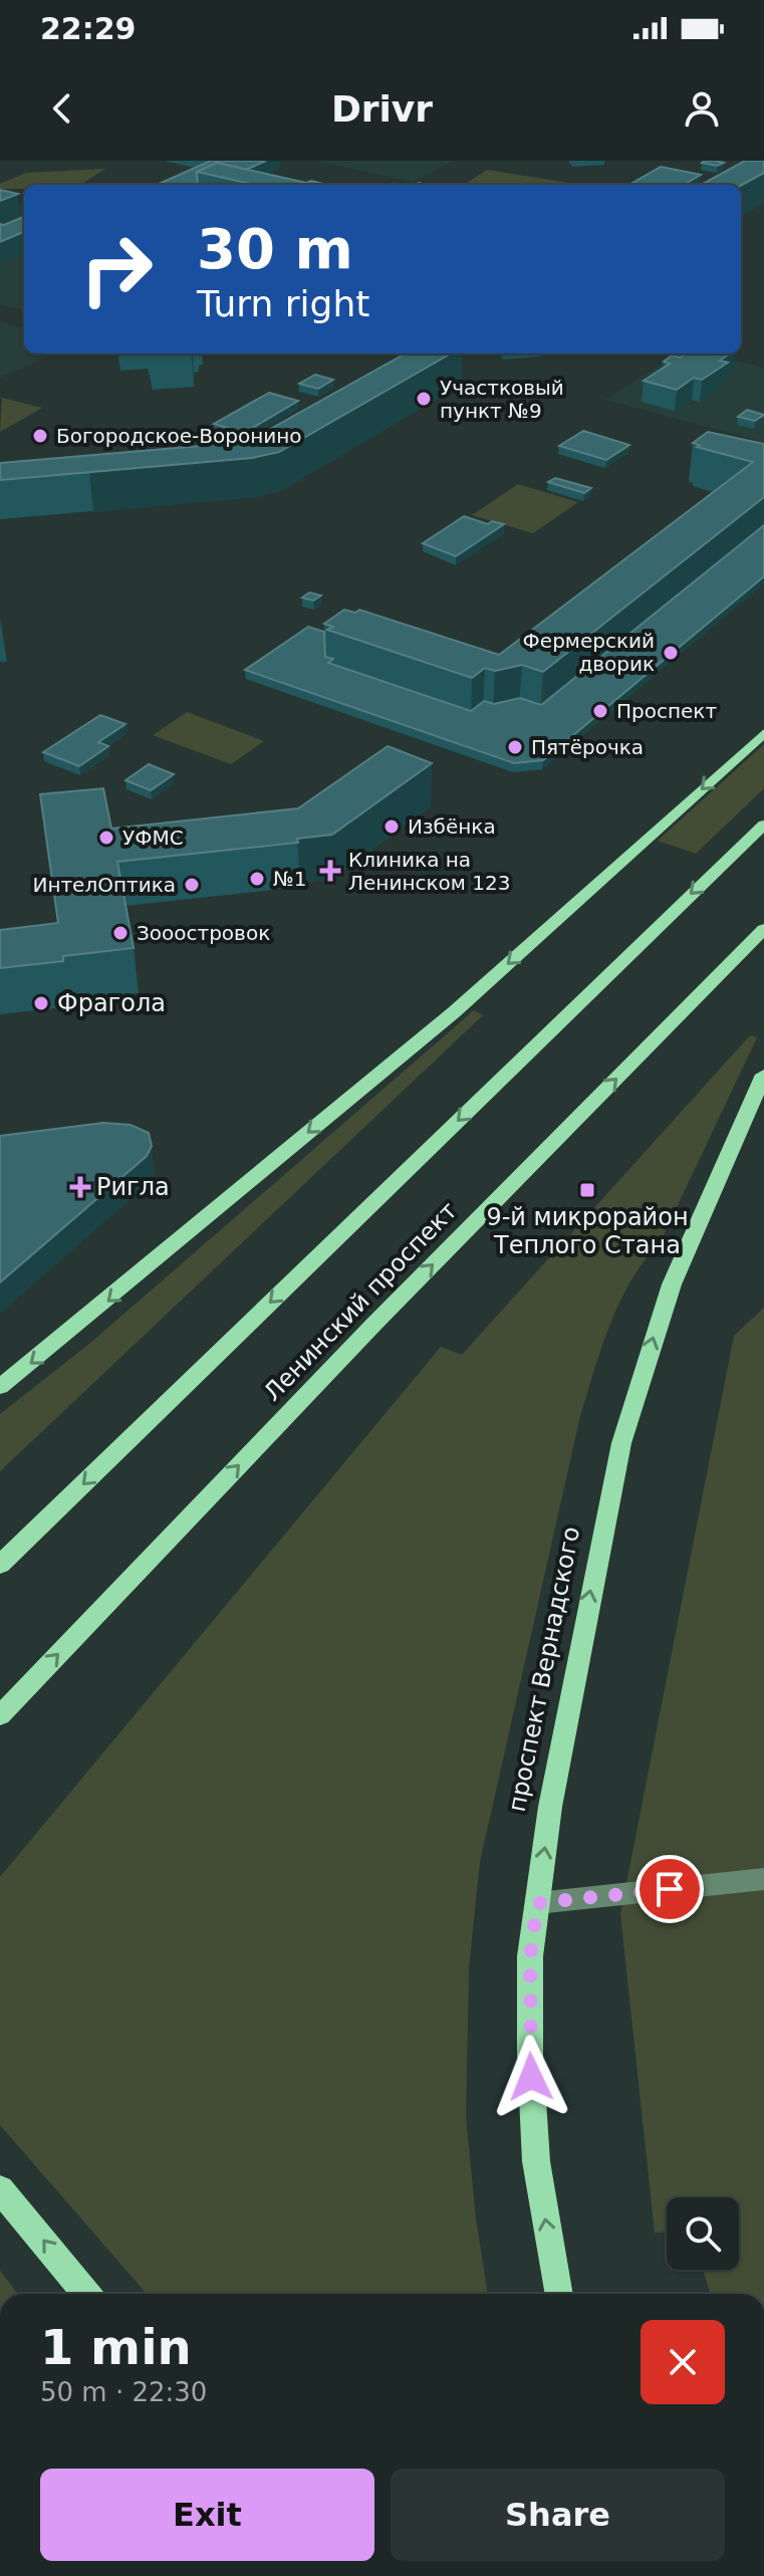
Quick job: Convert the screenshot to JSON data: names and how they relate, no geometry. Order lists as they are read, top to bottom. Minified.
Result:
{"streets":{"main road":["Ленинский проспект","проспект Вернадского"]},"one_way":["проспект Вернадского"],"places":{"other":["Участковый пункт №9","Богородское-Воронино","Фермерский дворик","Проспект","Пятёрочка","Избёнка","УФМС","№1","ИнтелОптика","Зооостровок","Фрагола"],"health":["Клиника на Ленинском 123","Ригла"],"transit":["9-й микрорайон Теплого Стана"]},"page":{"status":"22:29","header":"Drivr","turn":["30 m","Turn right"],"heading":["1 min","50 m · 22:30"],"buttons":["Exit","Share"]}}
